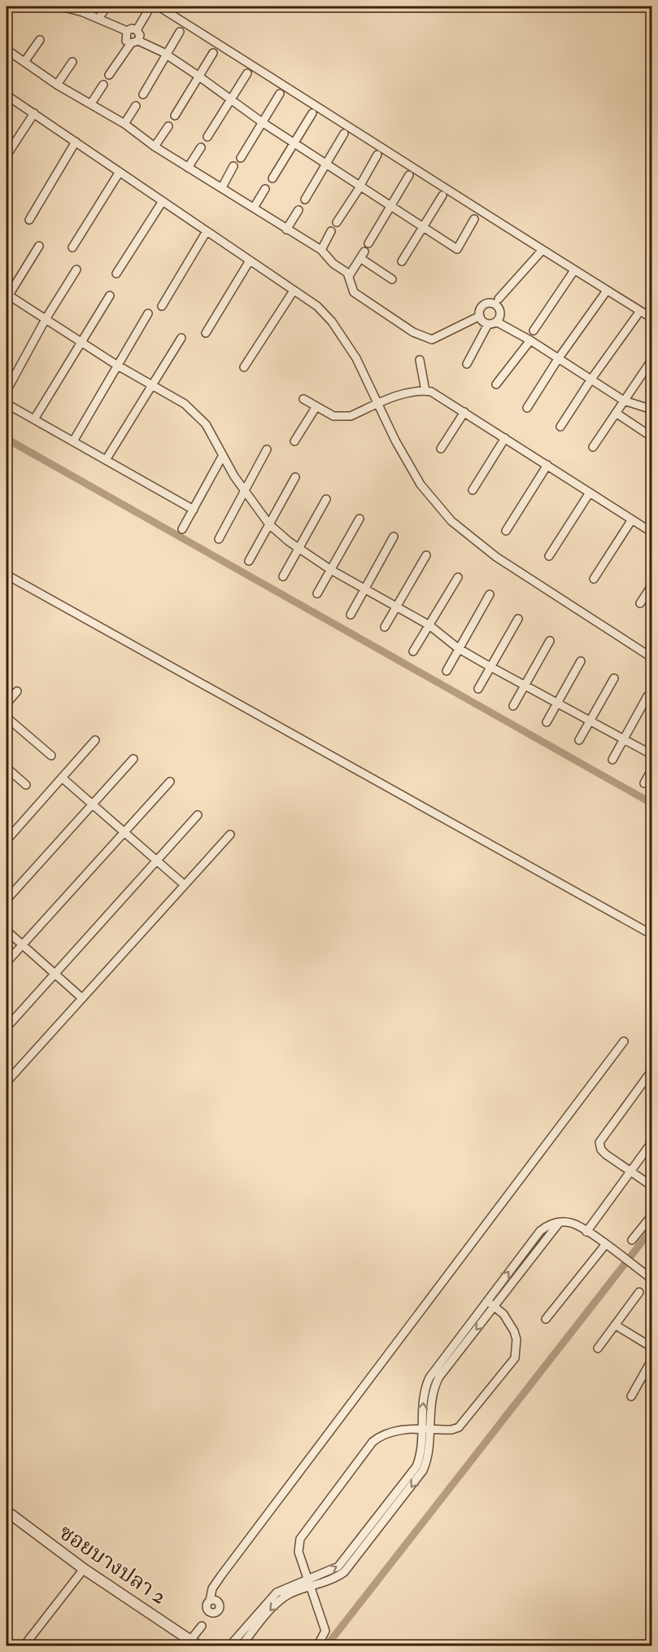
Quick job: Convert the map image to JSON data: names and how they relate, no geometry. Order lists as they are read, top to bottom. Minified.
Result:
{"streets":{"street":["ซอยบางปลา 2"]}}
